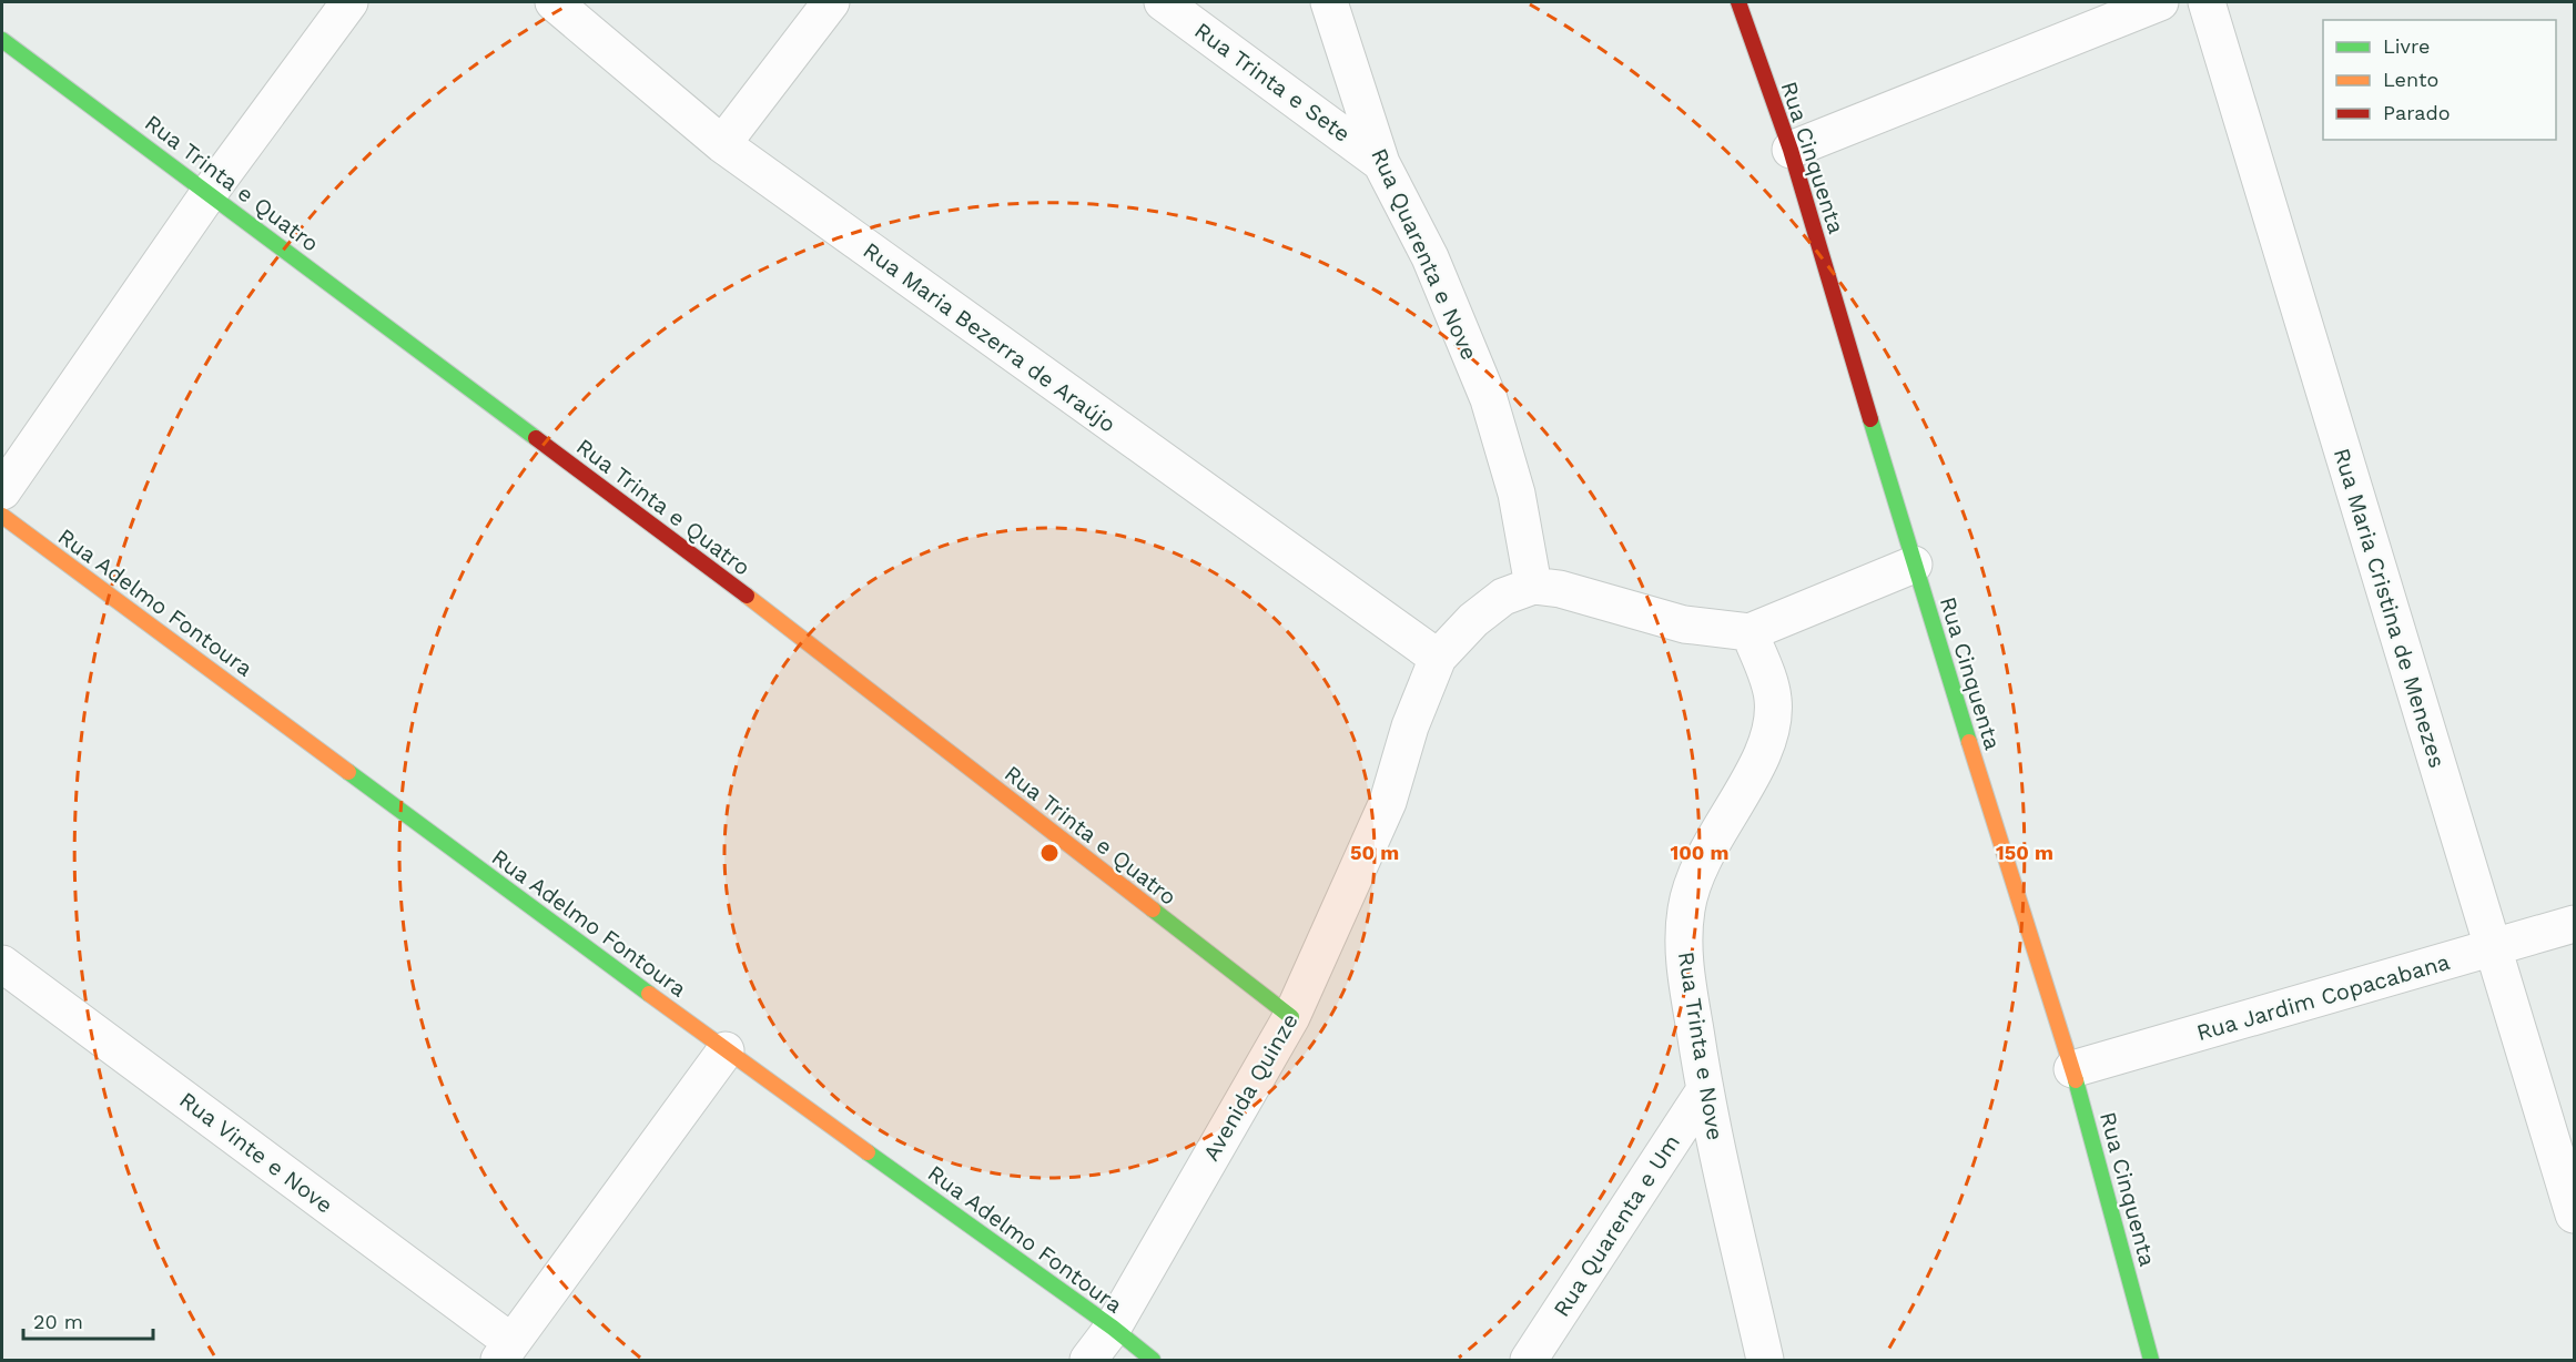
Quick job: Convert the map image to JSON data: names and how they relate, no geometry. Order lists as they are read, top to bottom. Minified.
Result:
{"streets":{"street":["Rua Trinta e Sete","Rua Cinquenta","Rua Trinta e Quatro","Rua Quarenta e Nove","Rua Maria Bezerra de Araújo","Rua Adelmo Fontoura","Rua Maria Cristina de Menezes","Rua Jardim Copacabana","Rua Trinta e Nove","Avenida Quinze","Rua Vinte e Nove","Rua Quarenta e Um"]},"crossings":[["Rua Trinta e Sete","Rua Quarenta e Nove"],["Rua Cinquenta","Rua Jardim Copacabana"],["Rua Trinta e Quatro","Avenida Quinze"],["Rua Maria Bezerra de Araújo","Avenida Quinze"],["Rua Adelmo Fontoura","Avenida Quinze"],["Rua Maria Cristina de Menezes","Rua Jardim Copacabana"],["Rua Trinta e Nove","Rua Quarenta e Um"]],"legend":["Livre","Lento","Parado"],"scale_bar":"20 m","rings":["50 m","100 m","150 m"]}
